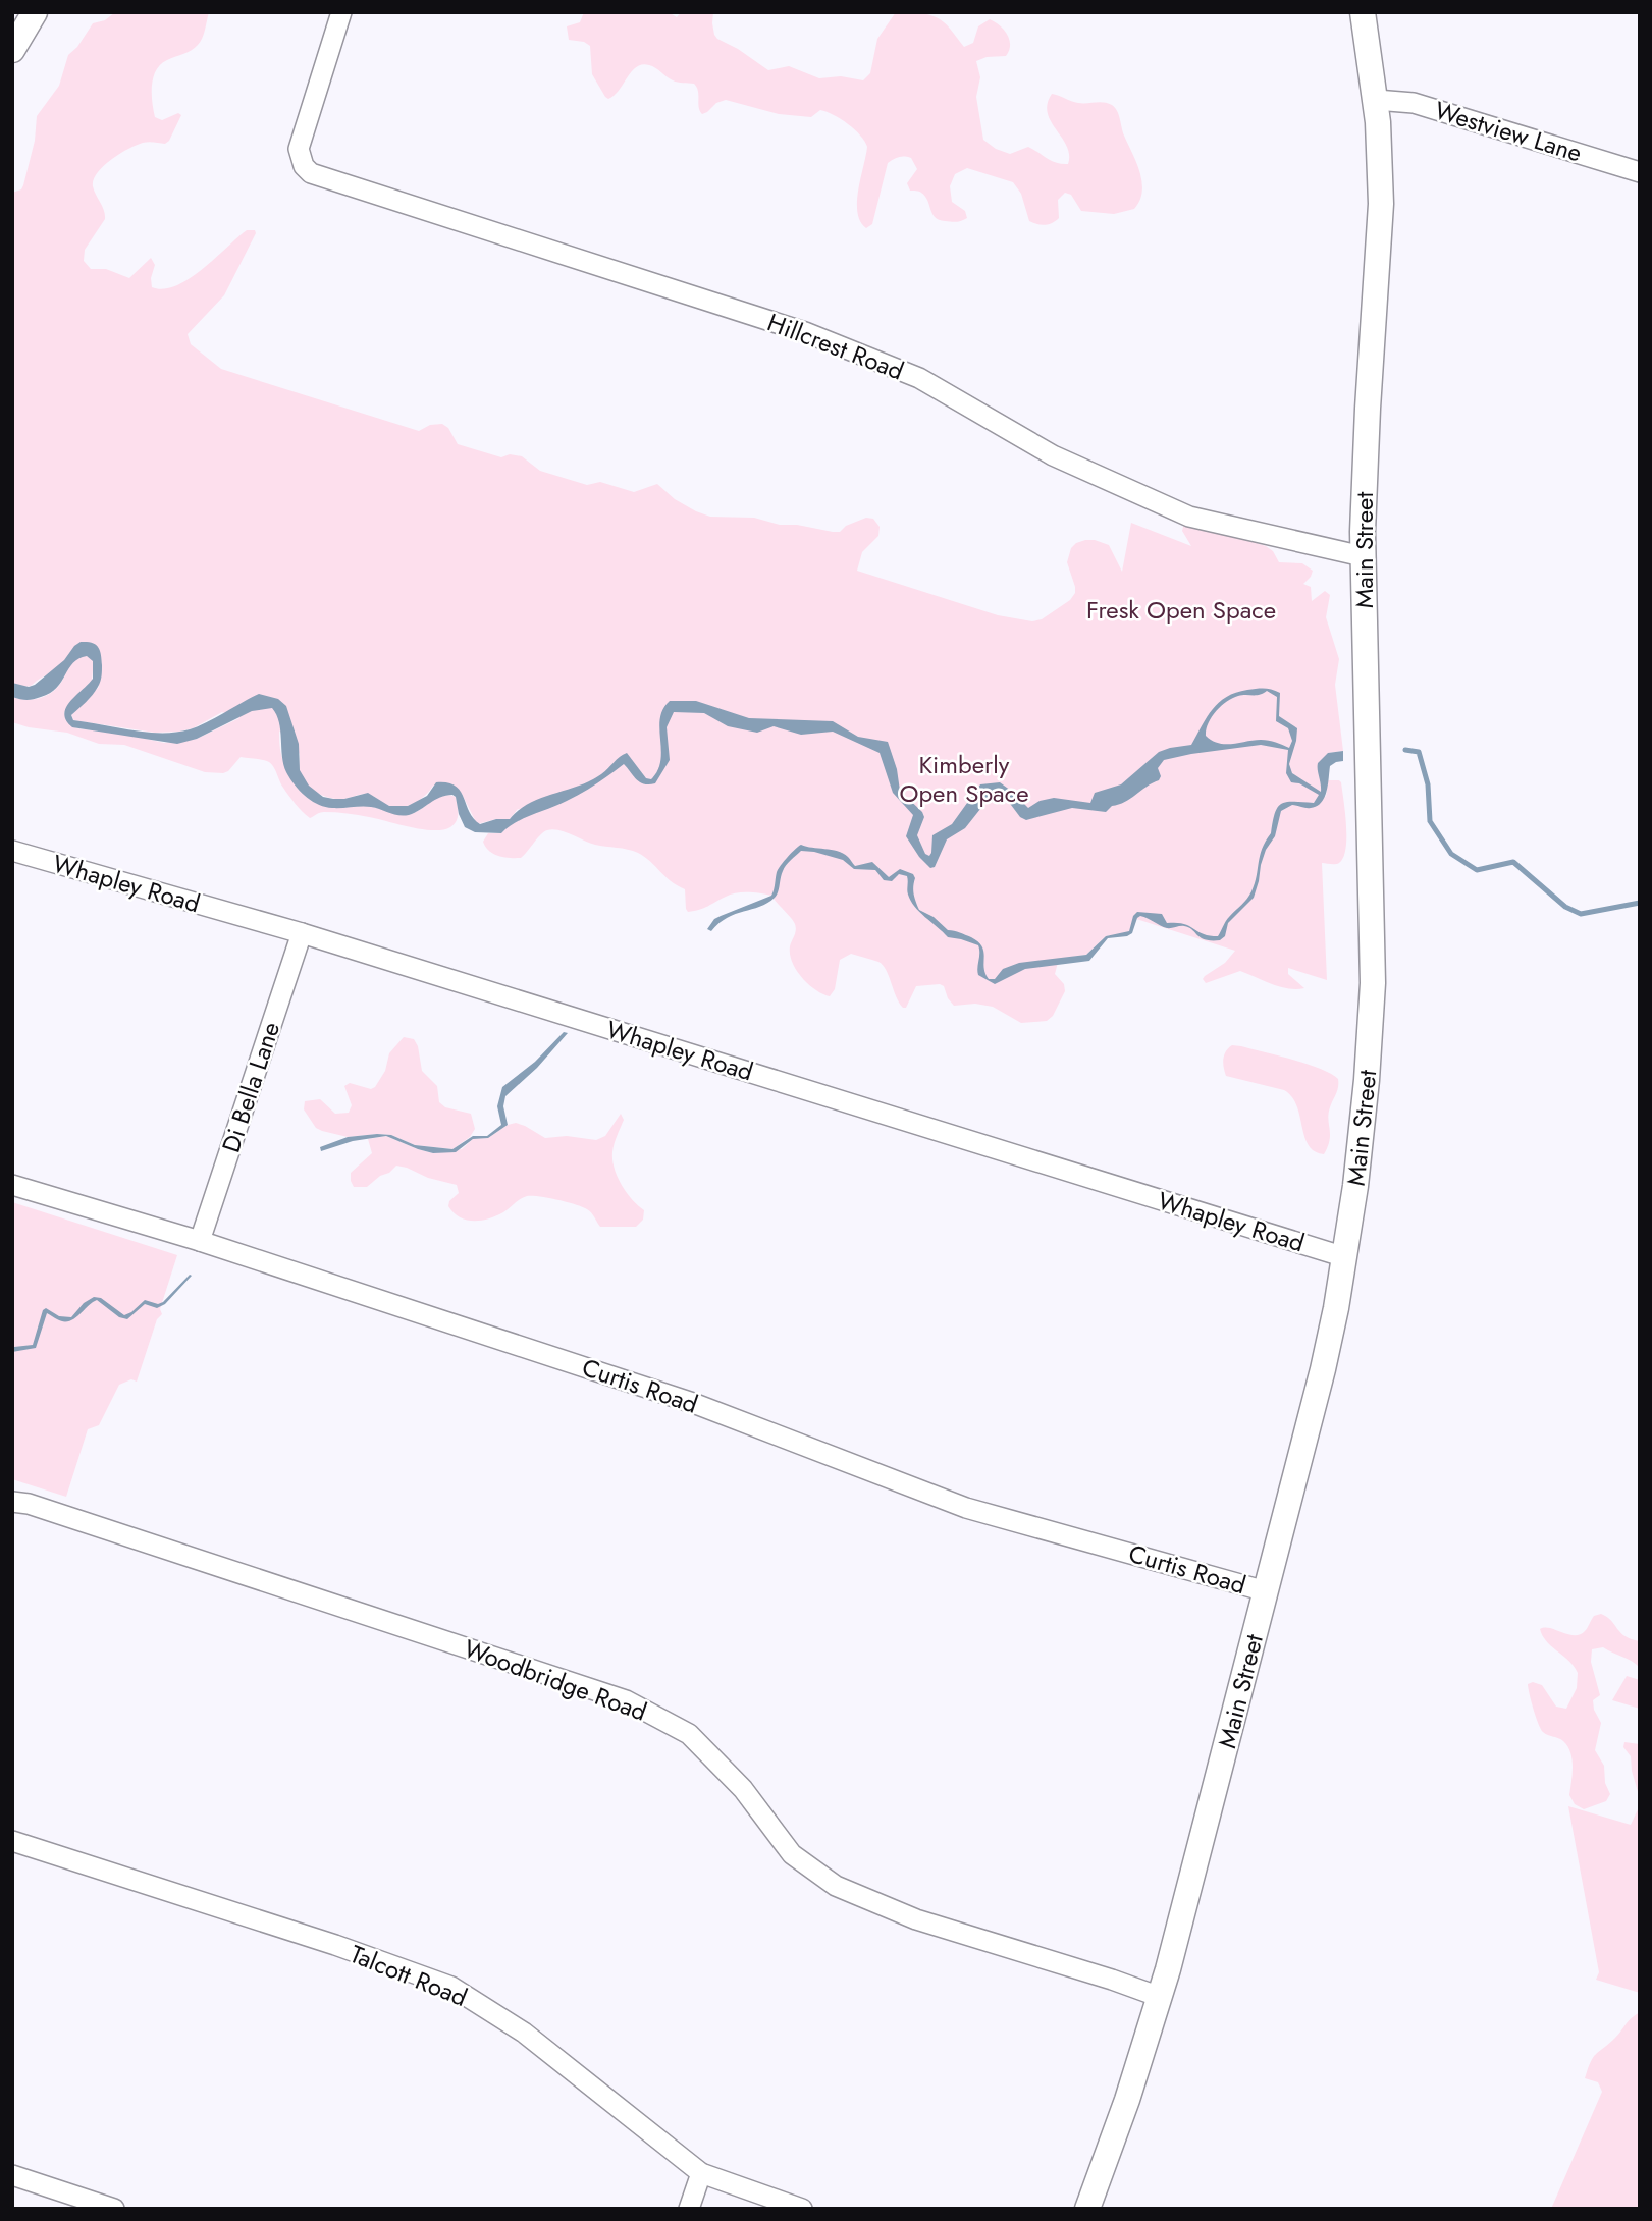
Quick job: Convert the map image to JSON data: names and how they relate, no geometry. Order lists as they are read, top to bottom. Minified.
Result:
{"streets":{"main road":["Main Street"],"street":["Westview Lane","Hillcrest Road","Whapley Road","Di Bella Lane","Curtis Road","Woodbridge Road","Talcott Road"]},"crossings":[["Westview Lane","Main Street"],["Hillcrest Road","Main Street"],["Main Street","Whapley Road"],["Main Street","Curtis Road"],["Main Street","Woodbridge Road"],["Whapley Road","Di Bella Lane"],["Di Bella Lane","Curtis Road"]],"parks":["Fresk Open Space","Kimberly Open Space"]}
